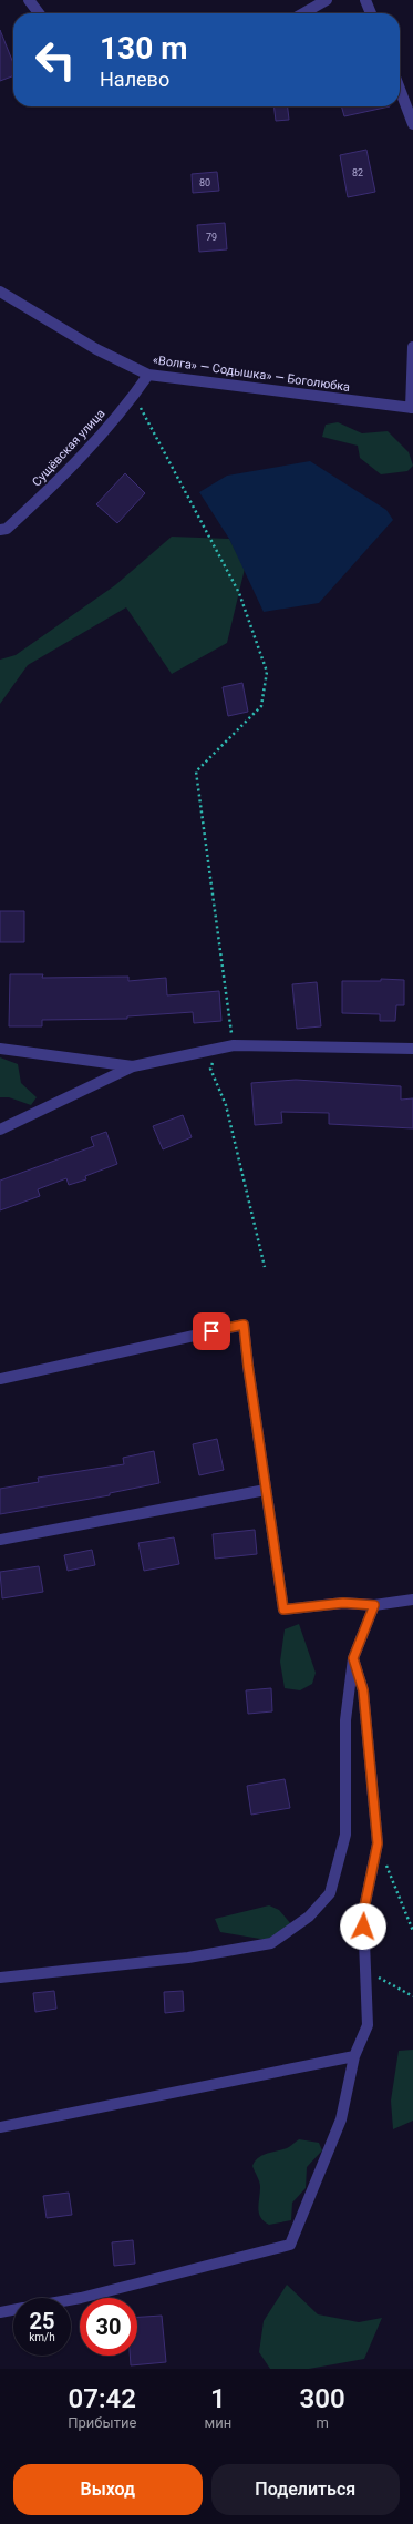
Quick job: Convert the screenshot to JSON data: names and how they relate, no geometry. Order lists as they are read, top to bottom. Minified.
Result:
{"streets":{"street":["«Волга» — Содышка» — Боголюбка","Сущёвская улица"]},"crossings":[["«Волга» — Содышка» — Боголюбка","Сущёвская улица"]],"house_numbers":["82","80","79"],"page":{"turn":["130 m","Налево"],"speed":"25 km/h","limit":"30","eta":["07:42","Прибытие","1","мин","300","m"],"buttons":["Выход","Поделиться"]}}
